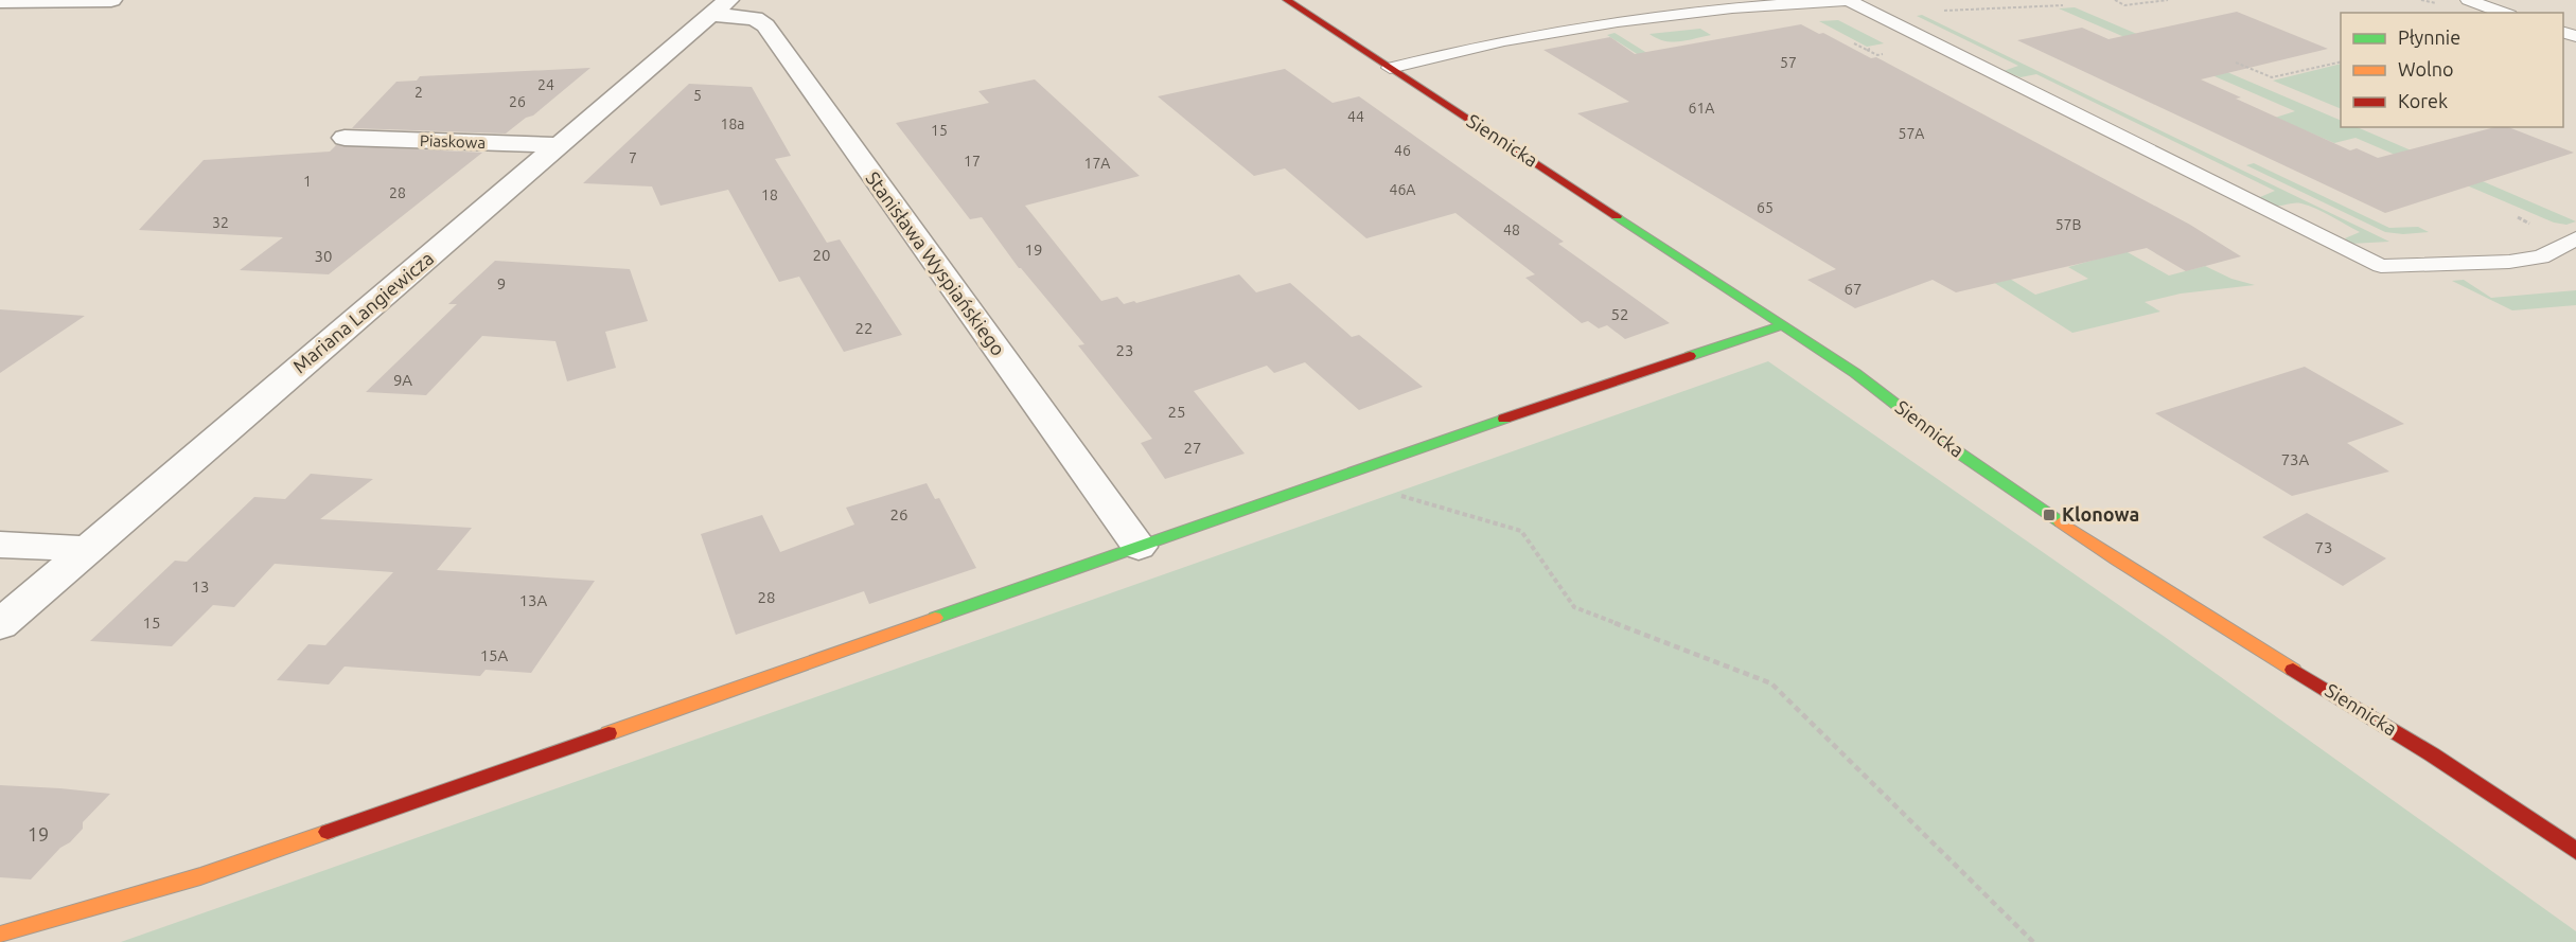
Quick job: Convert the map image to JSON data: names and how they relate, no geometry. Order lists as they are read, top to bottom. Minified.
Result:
{"streets":{"main road":["Siennicka"],"street":["Piaskowa","Stanisława Wyspiańskiego","Mariana Langiewicza"]},"crossings":[["Piaskowa","Mariana Langiewicza"],["Stanisława Wyspiańskiego","Mariana Langiewicza"]],"places":{"transit":["Klonowa"]},"house_numbers":["57","24","2","5","26","61A","44","18a","15","57A","46","7","17","17A","1","46A","28","18","65","32","57B","48","19","20","30","9","67","52","22","23","9A","25","27","73A","26","73","13","28","13A","15","15A","19"],"legend":["Płynnie","Wolno","Korek"]}
